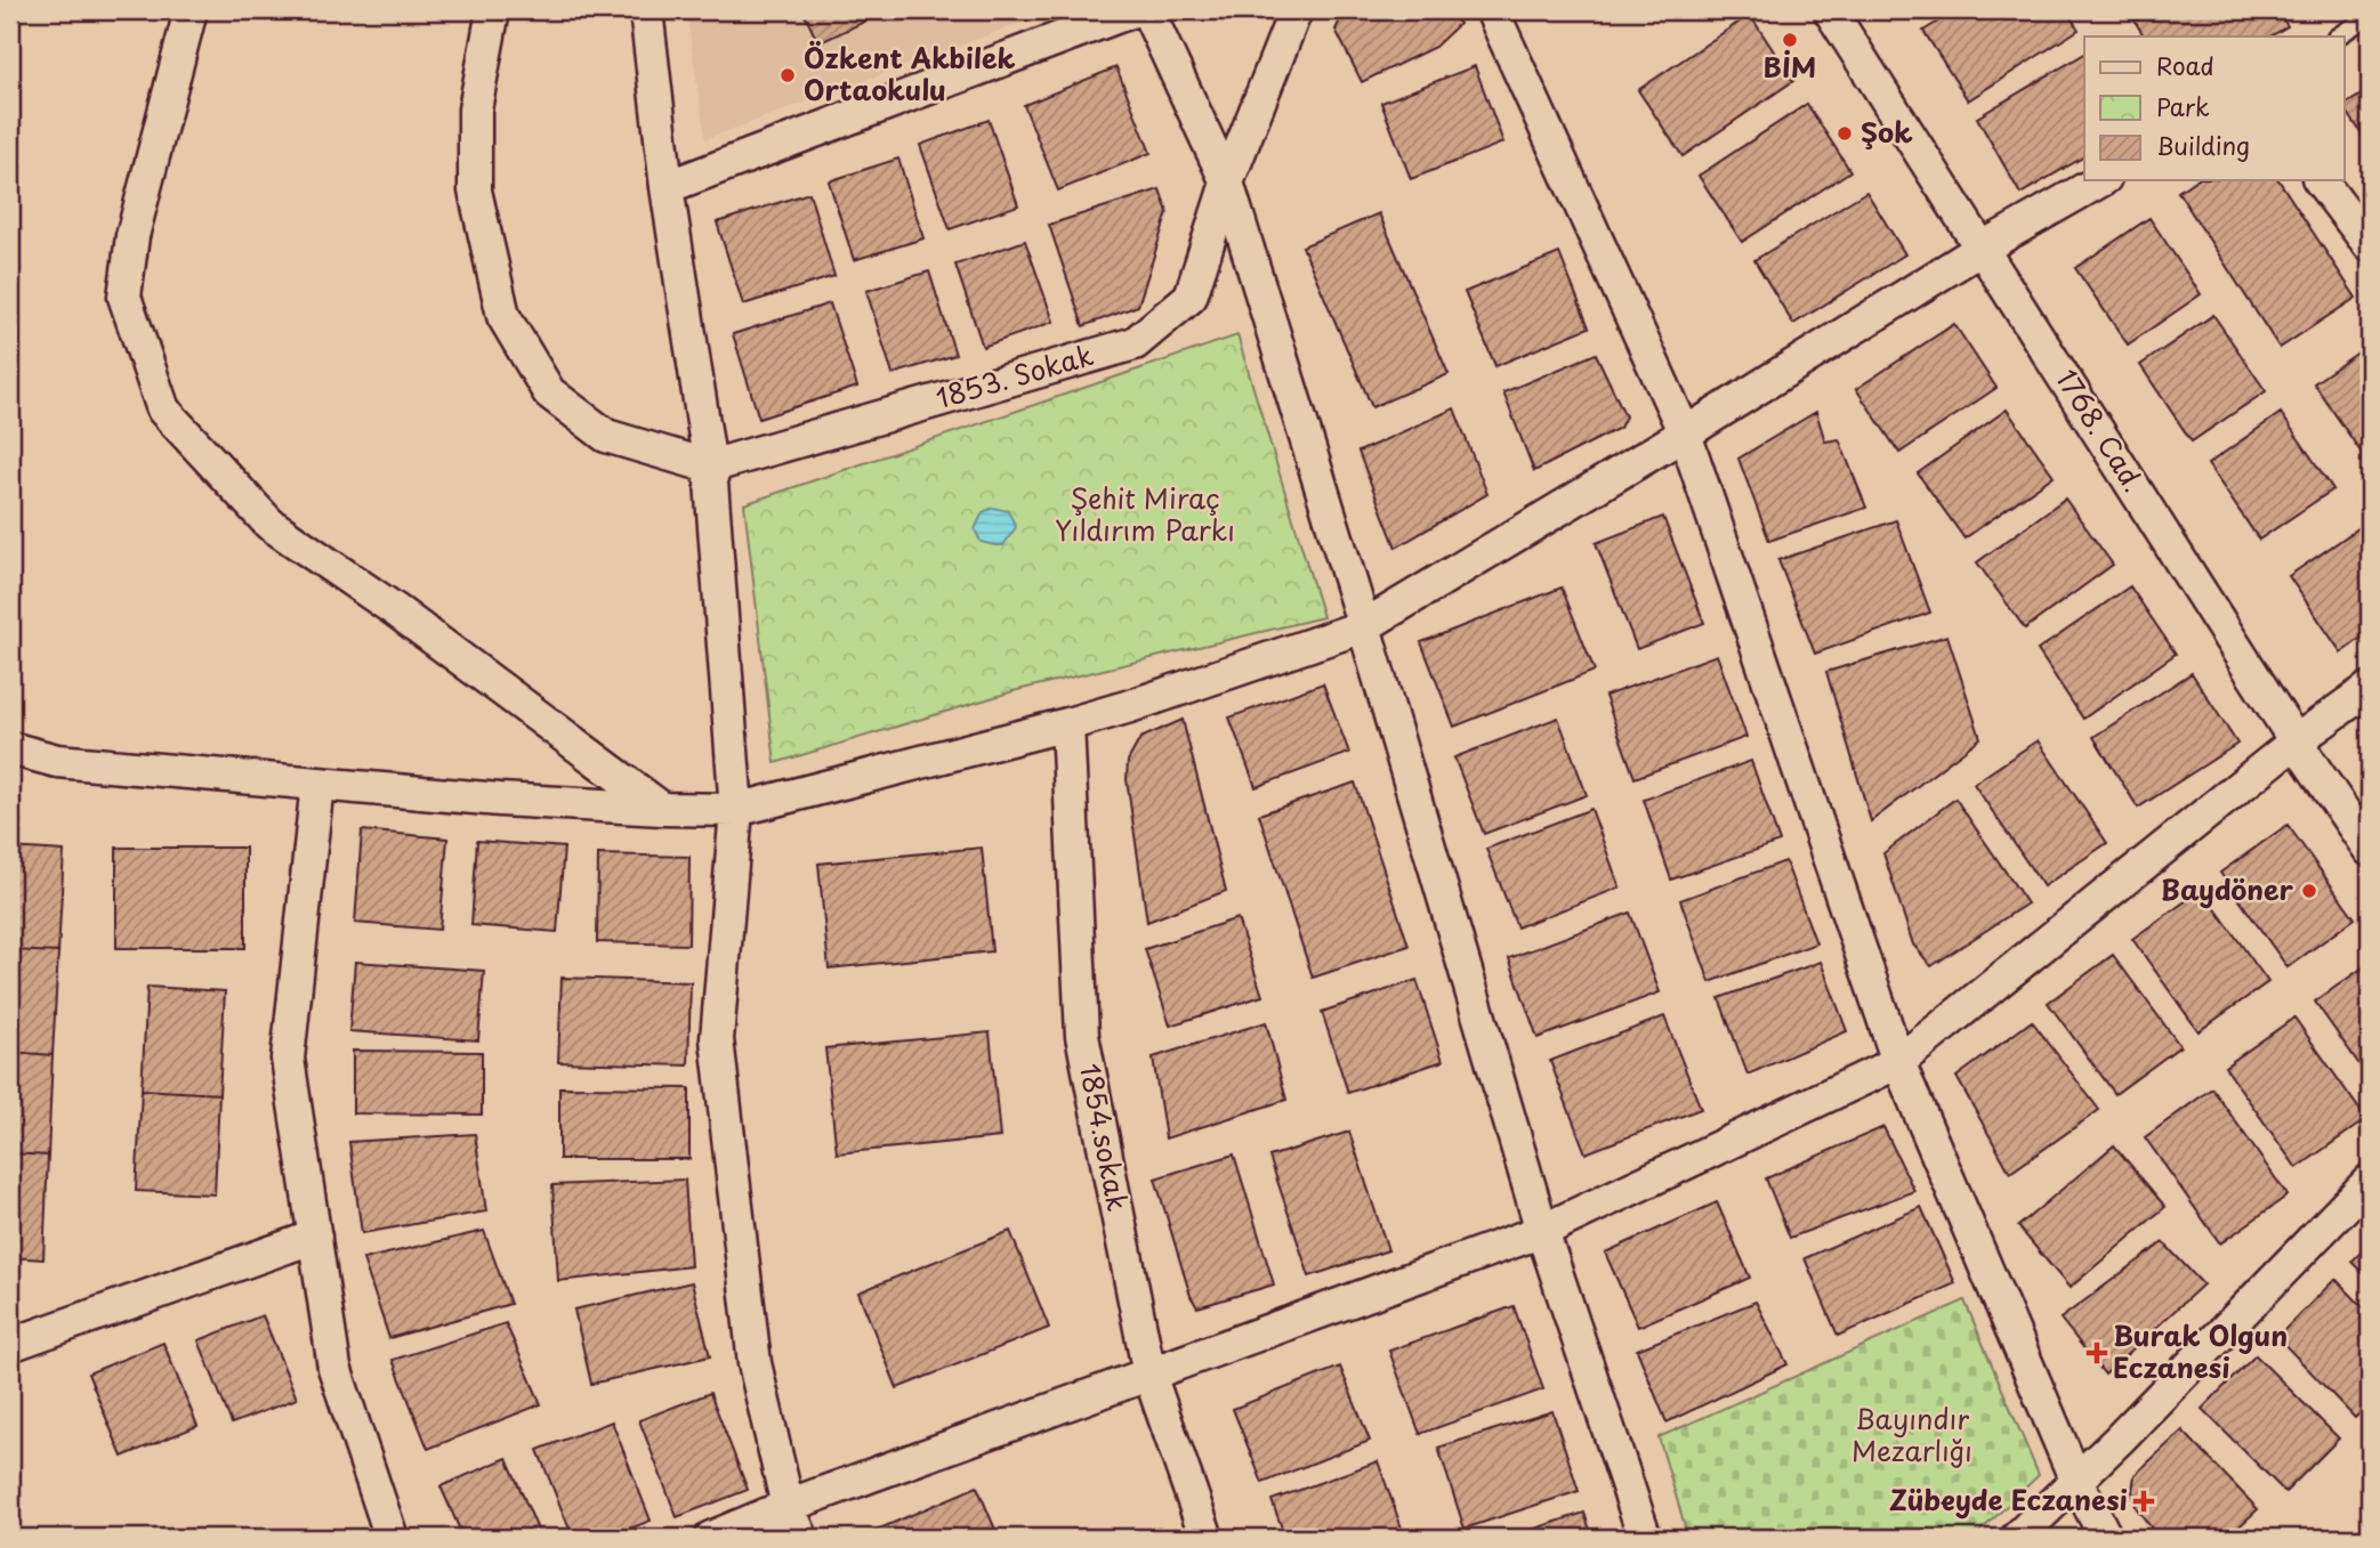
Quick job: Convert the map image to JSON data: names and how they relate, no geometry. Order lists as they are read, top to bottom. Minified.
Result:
{"streets":{"street":["1853. Sokak","1768. Cad.","1854.sokak"]},"parks":["Şehit Miraç Yıldırım Parkı","Bayındır Mezarlığı"],"places":{"other":["BİM","Özkent Akbilek Ortaokulu","Şok","Baydöner"],"health":["Burak Olgun Eczanesi","Zübeyde Eczanesi"]},"legend":["Road","Park","Building"]}
